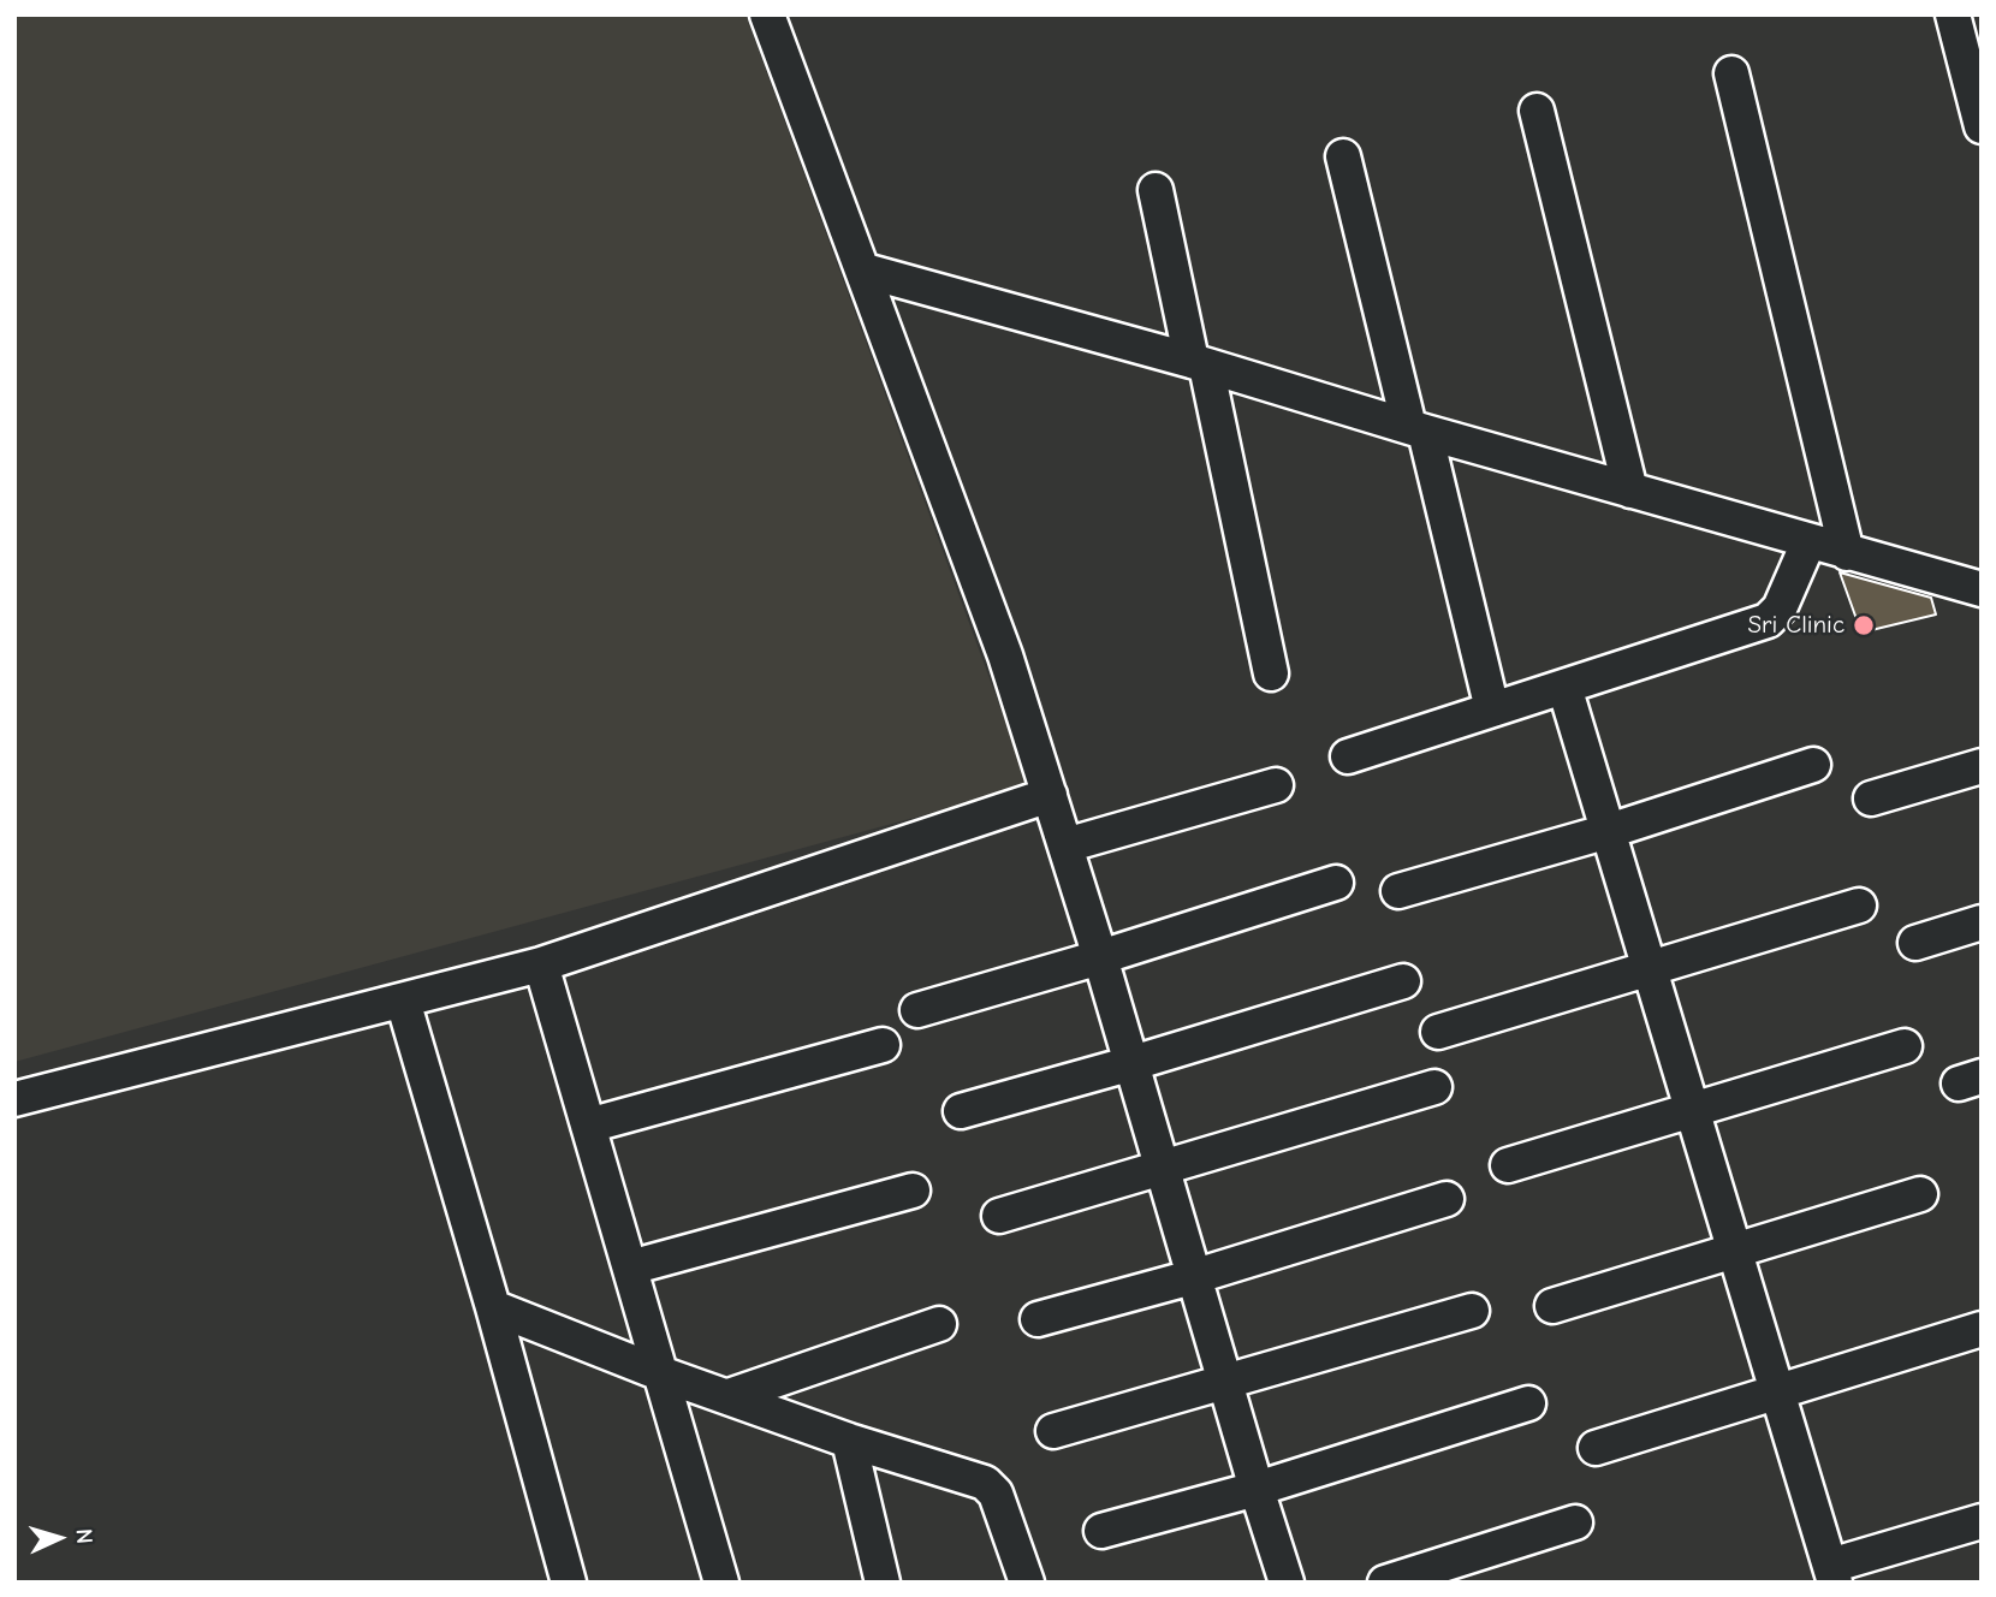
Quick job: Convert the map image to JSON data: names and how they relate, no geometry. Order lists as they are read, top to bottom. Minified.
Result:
{"places":["Sri Clinic"],"north":"right"}
